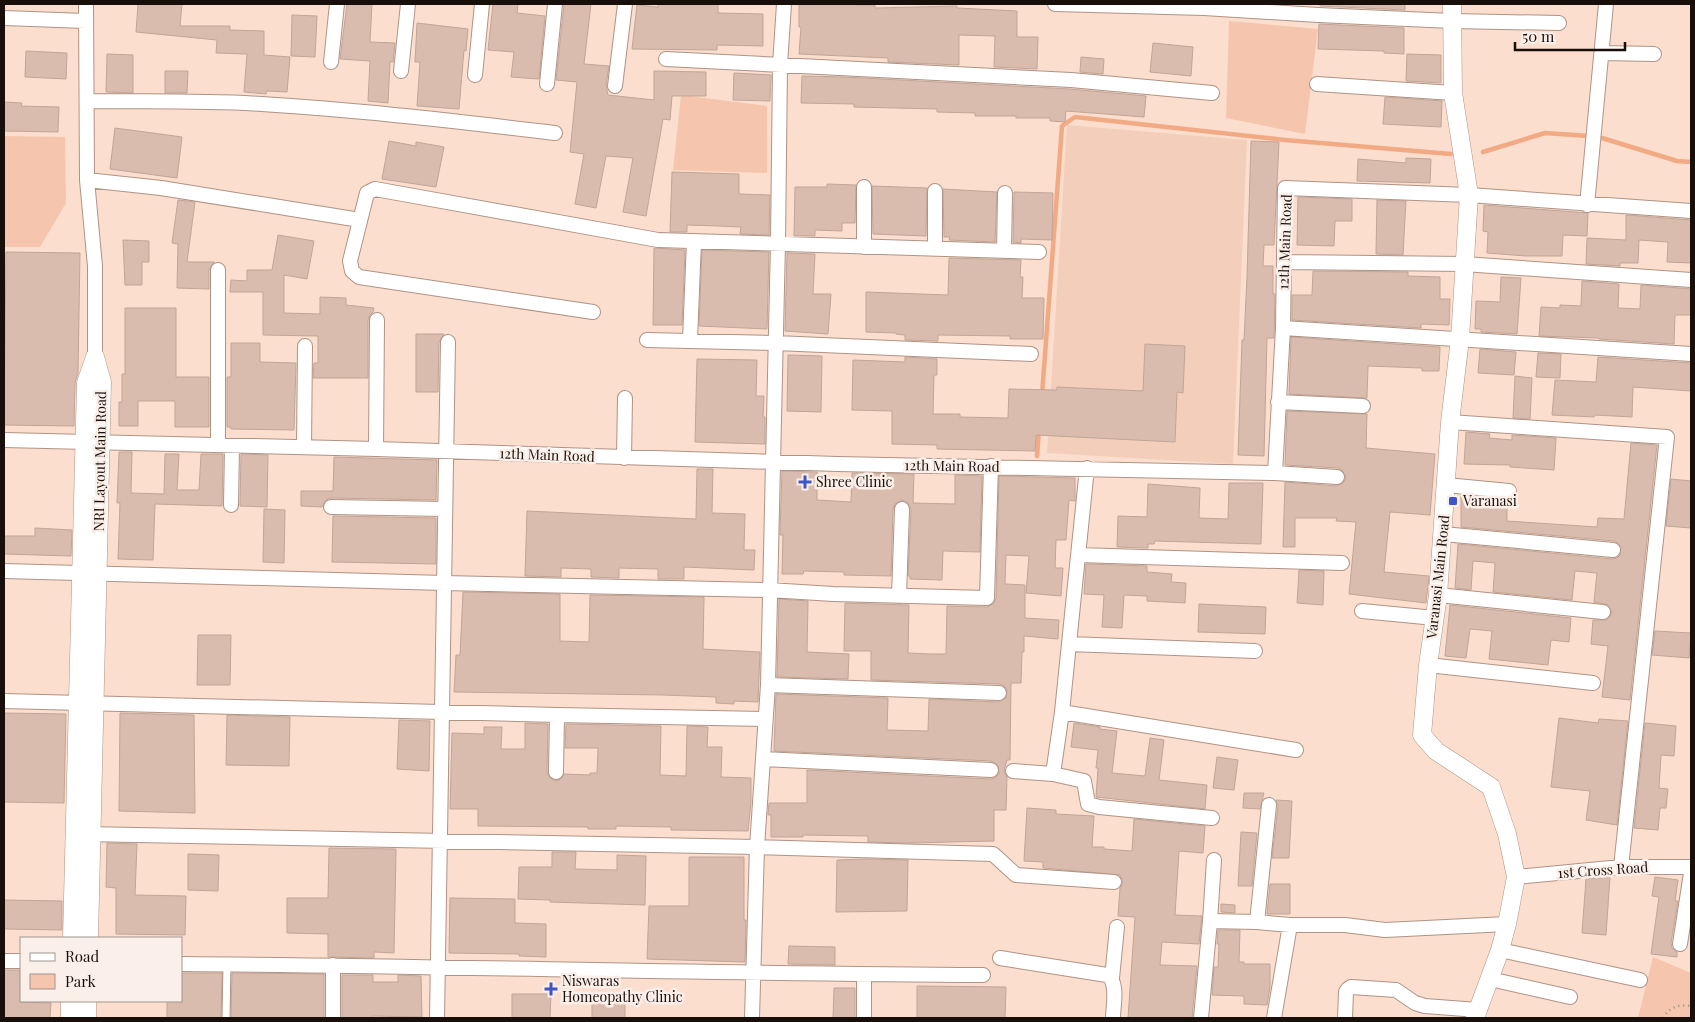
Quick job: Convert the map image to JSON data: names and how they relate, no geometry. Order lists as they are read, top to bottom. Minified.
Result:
{"streets":{"street":["12th Main Road","NRI Layout Main Road","Varanasi Main Road","1st Cross Road"]},"crossings":[["12th Main Road","NRI Layout Main Road"],["12th Main Road","Varanasi Main Road"],["Varanasi Main Road","1st Cross Road"]],"places":{"health":["Shree Clinic","Niswaras Homeopathy Clinic"],"transit":["Varanasi"]},"legend":["Road","Park"],"scale_bar":"50 m"}
